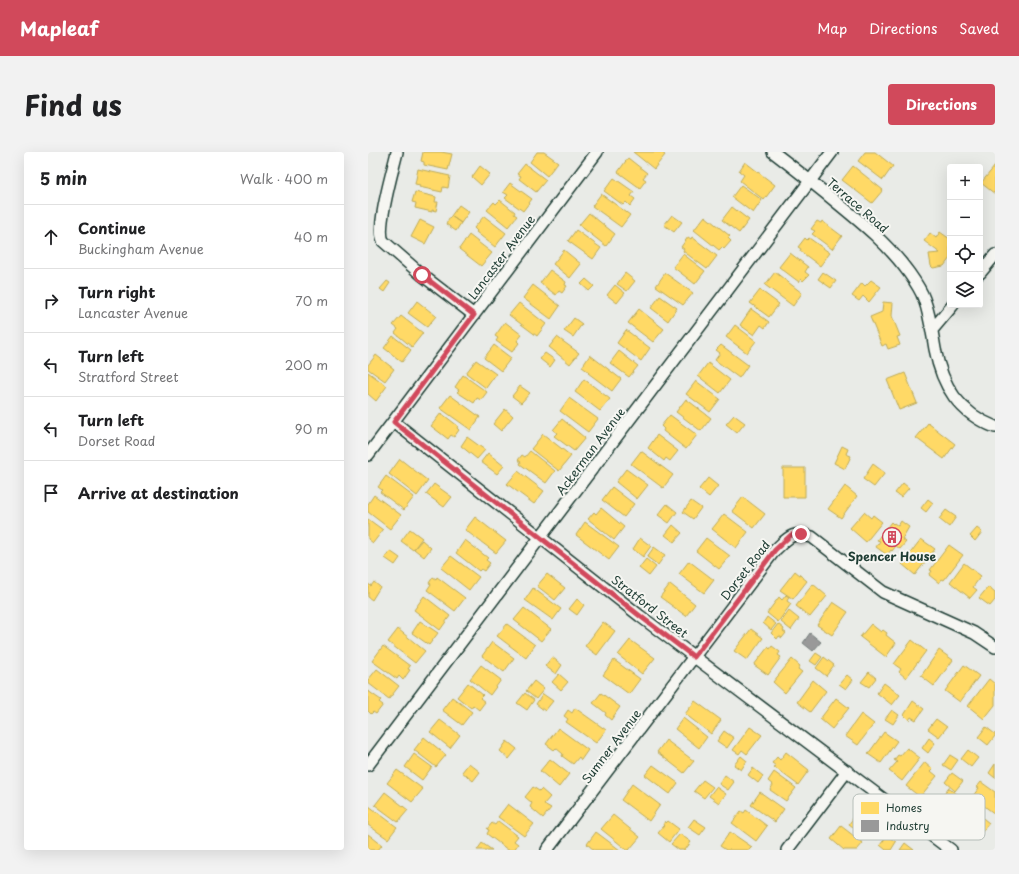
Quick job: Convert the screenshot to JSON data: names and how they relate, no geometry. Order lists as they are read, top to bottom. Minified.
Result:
{"streets":{"street":["Terrace Road","Lancaster Avenue","Ackerman Avenue","Dorset Road","Stratford Street","Sumner Avenue"]},"crossings":[["Terrace Road","Ackerman Avenue"],["Lancaster Avenue","Stratford Street"],["Ackerman Avenue","Stratford Street"],["Dorset Road","Stratford Street"],["Dorset Road","Sumner Avenue"],["Stratford Street","Sumner Avenue"]],"places":{"building":["Spencer House"]},"legend":["Homes","Industry"],"page":{"header":"Mapleaf","nav":["Map","Directions","Saved"],"title":"Find us","buttons":"Directions","heading":["5 min","Walk · 400 m"],"map_buttons":["+","−"],"list":[["Continue","Buckingham Avenue","40 m"],["Turn right","Lancaster Avenue","70 m"],["Turn left","Stratford Street","200 m"],["Turn left","Dorset Road","90 m"],"Arrive at destination"]}}
